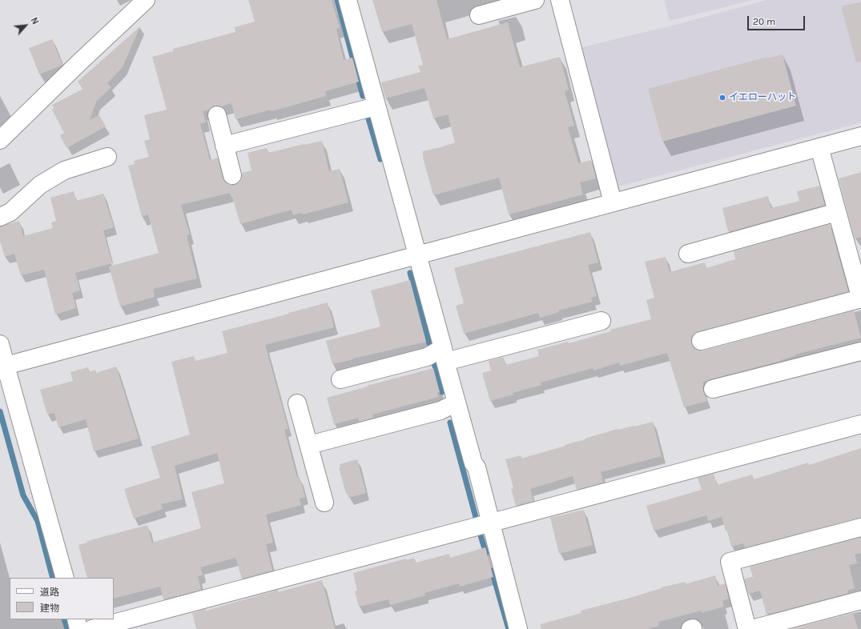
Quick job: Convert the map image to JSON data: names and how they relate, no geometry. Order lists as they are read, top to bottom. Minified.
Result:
{"places":["イエローハット"],"legend":["道路","建物"],"scale_bar":"20 m","north":"top right"}
